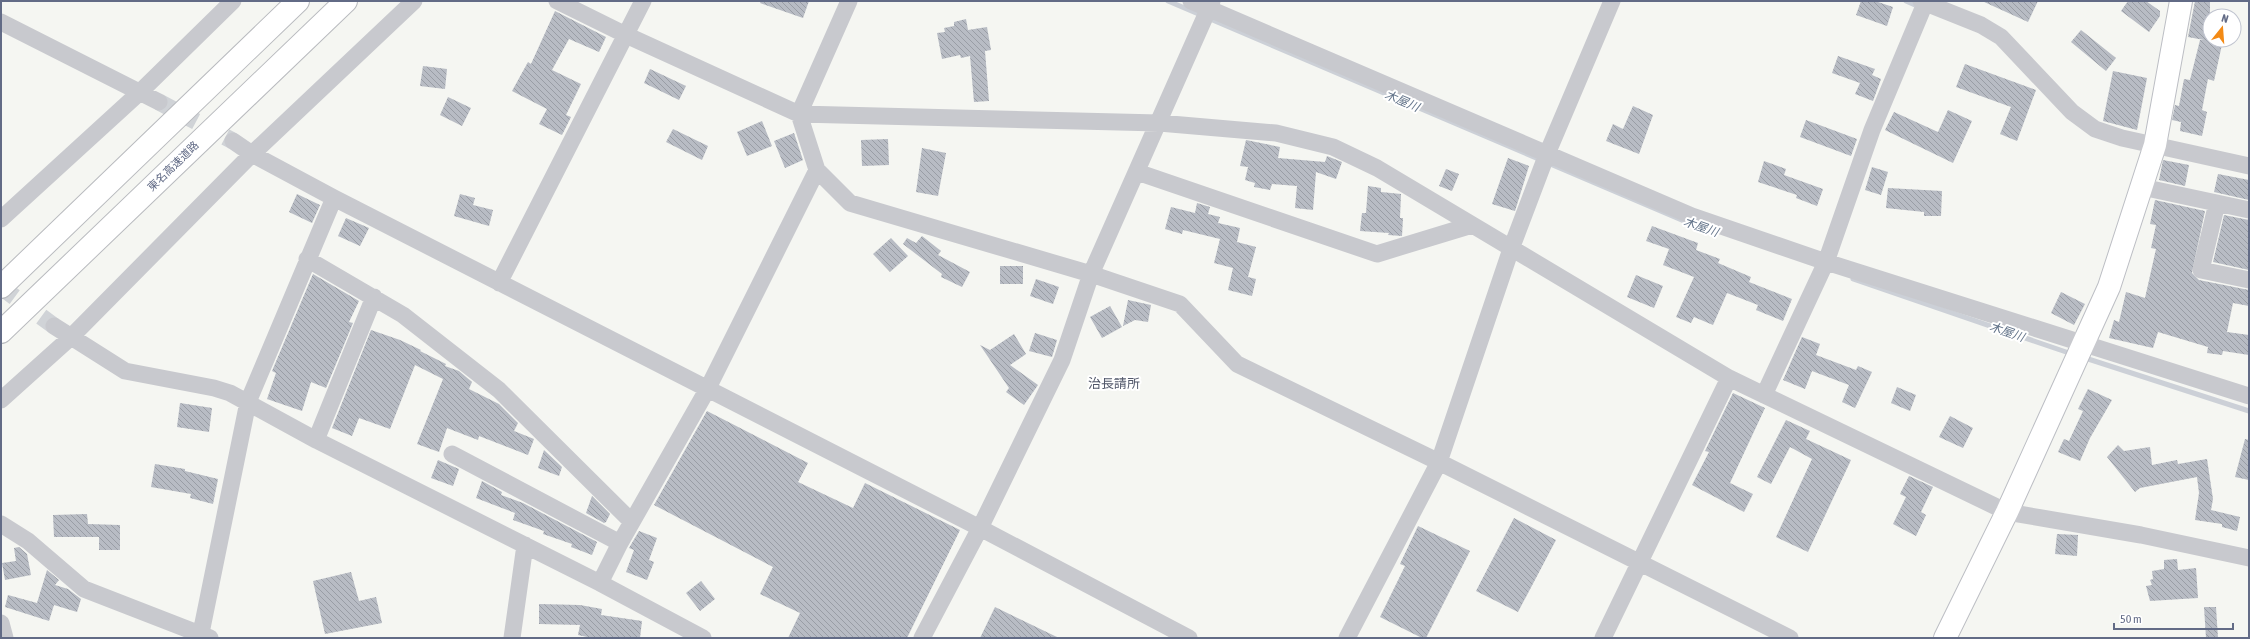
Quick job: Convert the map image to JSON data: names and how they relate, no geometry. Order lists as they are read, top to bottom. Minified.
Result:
{"streets":{"main road":["東名高速道路"]},"districts":["治長請所"],"water":["木屋川"],"scale_bar":"50 m","north":"top"}
